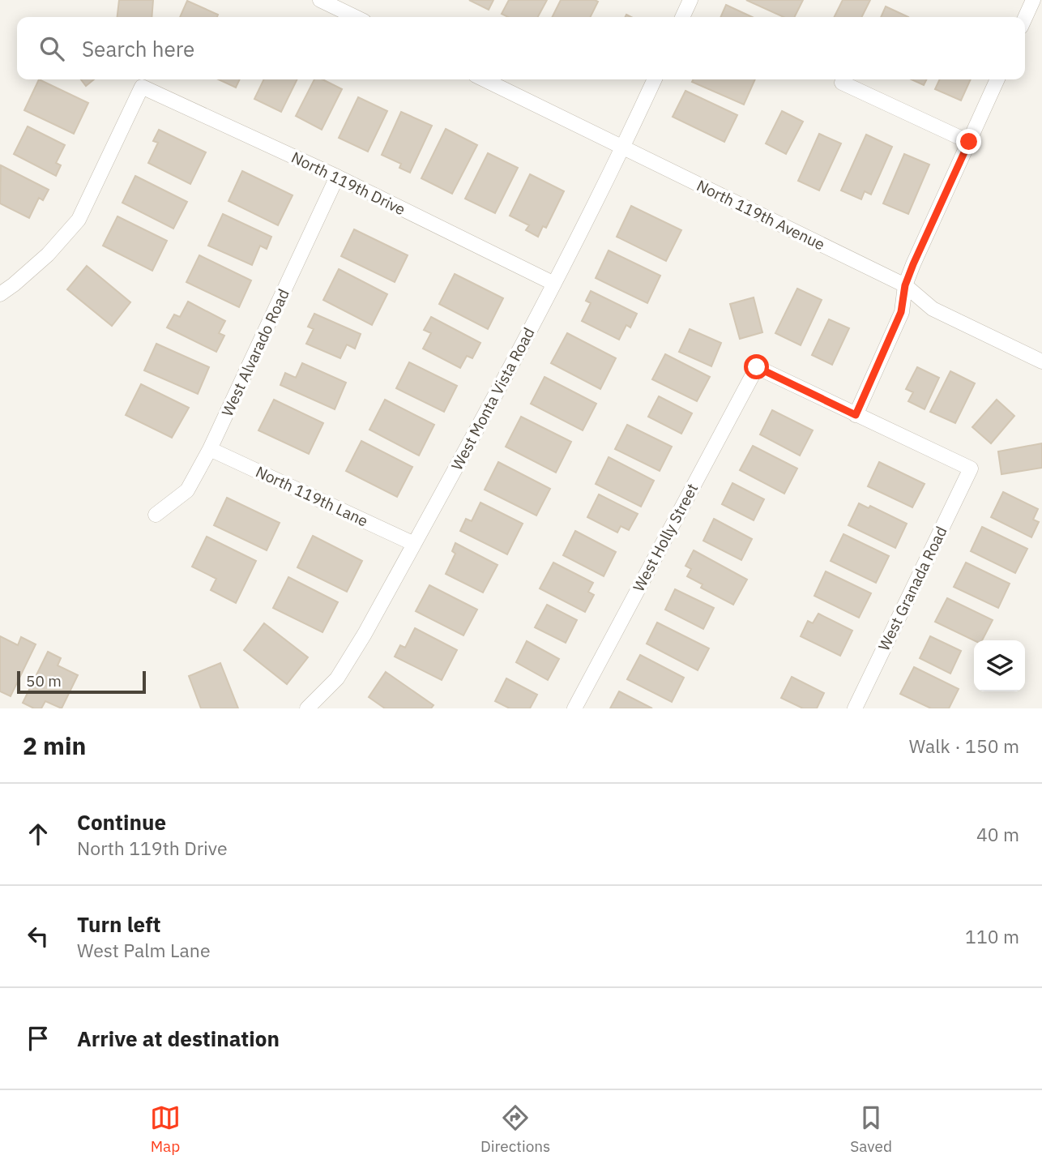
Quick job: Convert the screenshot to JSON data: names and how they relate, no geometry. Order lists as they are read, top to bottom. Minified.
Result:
{"streets":{"street":["North 119th Drive","North 119th Avenue","West Alvarado Road","West Monta Vista Road","North 119th Lane","West Holly Street","West Granada Road"]},"crossings":[["North 119th Drive","West Alvarado Road"],["North 119th Drive","West Monta Vista Road"],["North 119th Avenue","West Monta Vista Road"],["West Alvarado Road","North 119th Lane"],["West Monta Vista Road","North 119th Lane"],["West Holly Street","West Granada Road"]],"scale_bar":"50 m","page":{"search":"Search here","scale":"50 m","heading":["2 min","Walk · 150 m"],"list":[["Continue","North 119th Drive","40 m"],["Turn left","West Palm Lane","110 m"],"Arrive at destination"],"nav":["Map","Directions","Saved"]}}
